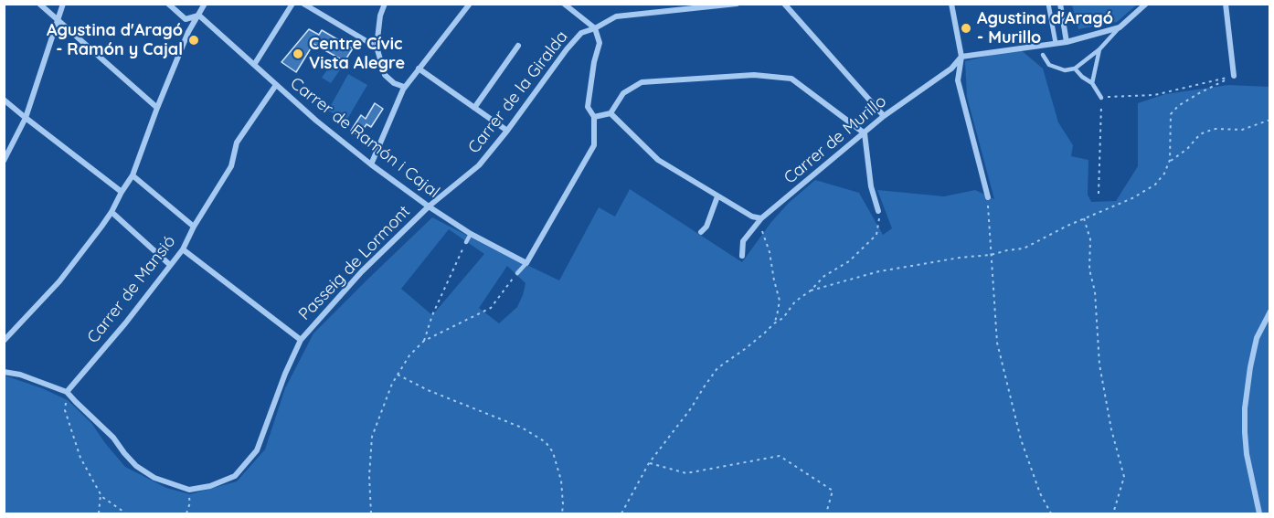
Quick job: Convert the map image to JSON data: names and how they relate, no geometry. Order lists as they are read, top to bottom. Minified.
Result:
{"streets":{"street":["Carrer de la Giralda","Carrer de Ramón i Cajal","Carrer de Murillo","Passeig de Lormont","Carrer de Mansió"]},"crossings":[["Carrer de la Giralda","Carrer de Ramón i Cajal"],["Carrer de la Giralda","Passeig de Lormont"],["Carrer de Ramón i Cajal","Passeig de Lormont"],["Carrer de Ramón i Cajal","Carrer de Mansió"]],"places":["Agustina d'Aragó - Murillo","Agustina d'Aragó - Ramón y Cajal","Centre Cívic Vista Alegre"]}
